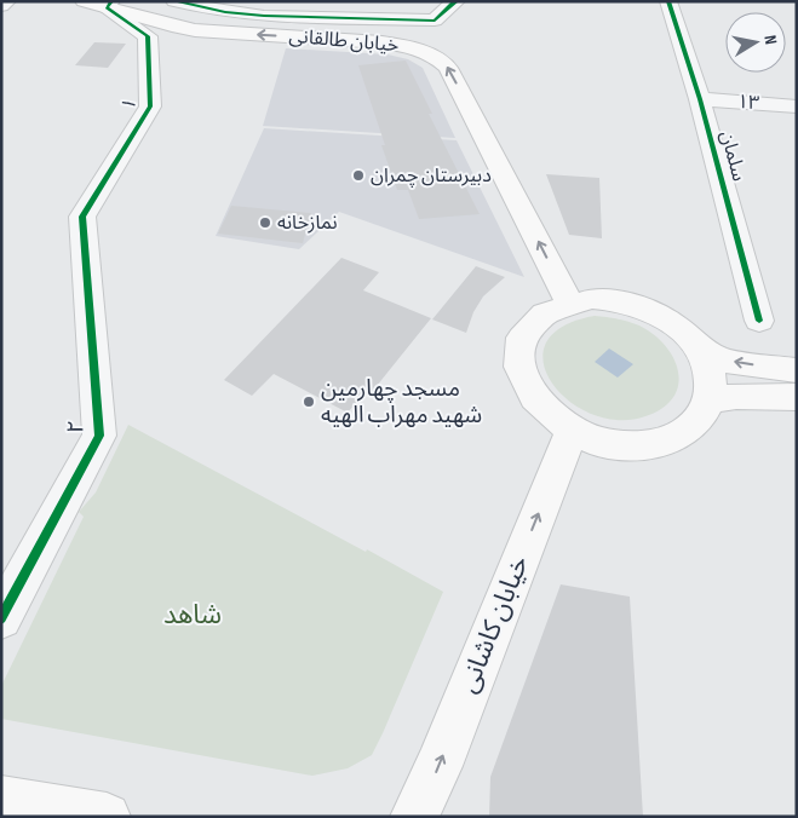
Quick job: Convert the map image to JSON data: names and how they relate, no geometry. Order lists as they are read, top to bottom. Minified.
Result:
{"streets":{"main road":["خیابان طالقانی","خیابان کاشانی"],"street":["۱۳","۱","سلمان","۲"]},"crossings":[["خیابان طالقانی","۱"],["خیابان طالقانی","خیابان کاشانی"],["۱۳","سلمان"],["۱","۲"]],"one_way":["خیابان طالقانی","خیابان کاشانی"],"parks":["شاهد"],"places":["دبیرستان چمران","نمازخانه","مسجد چهارمین شهید مهراب الهیه"],"north":"right"}
